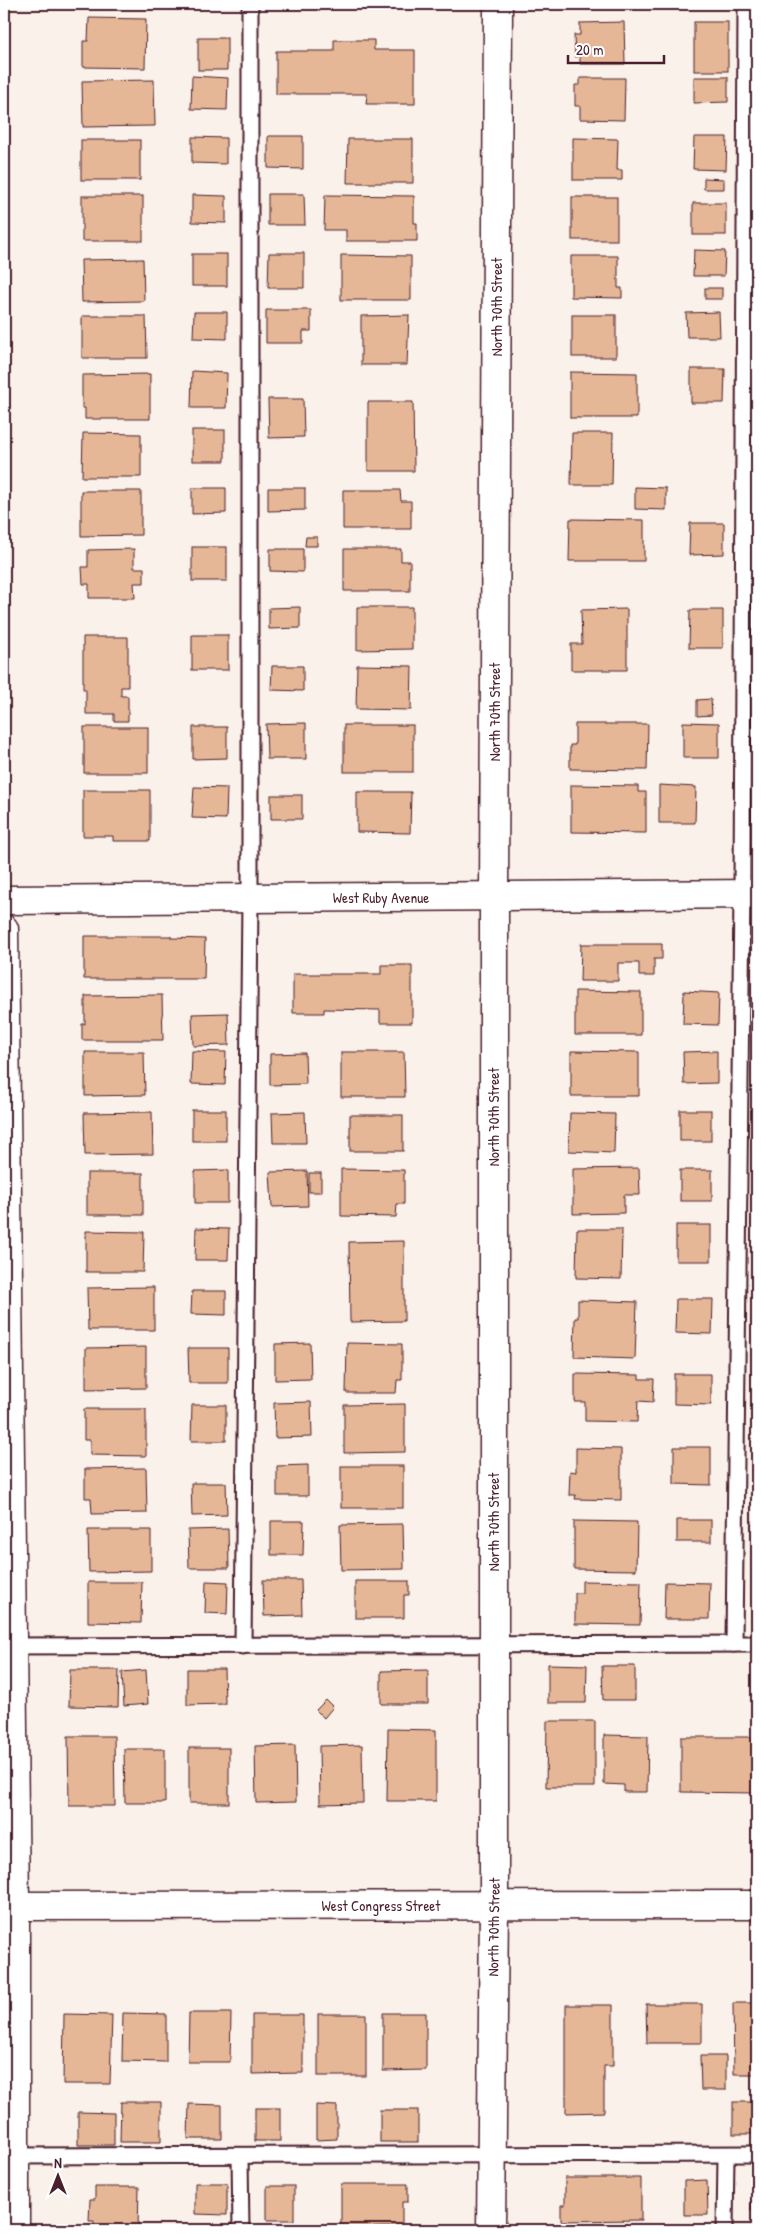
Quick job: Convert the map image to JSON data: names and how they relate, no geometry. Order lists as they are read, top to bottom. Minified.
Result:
{"streets":{"street":["North 70th Street","West Ruby Avenue","West Congress Street"]},"crossings":[["North 70th Street","West Ruby Avenue"],["North 70th Street","West Congress Street"]],"scale_bar":"20 m","north":"top"}
